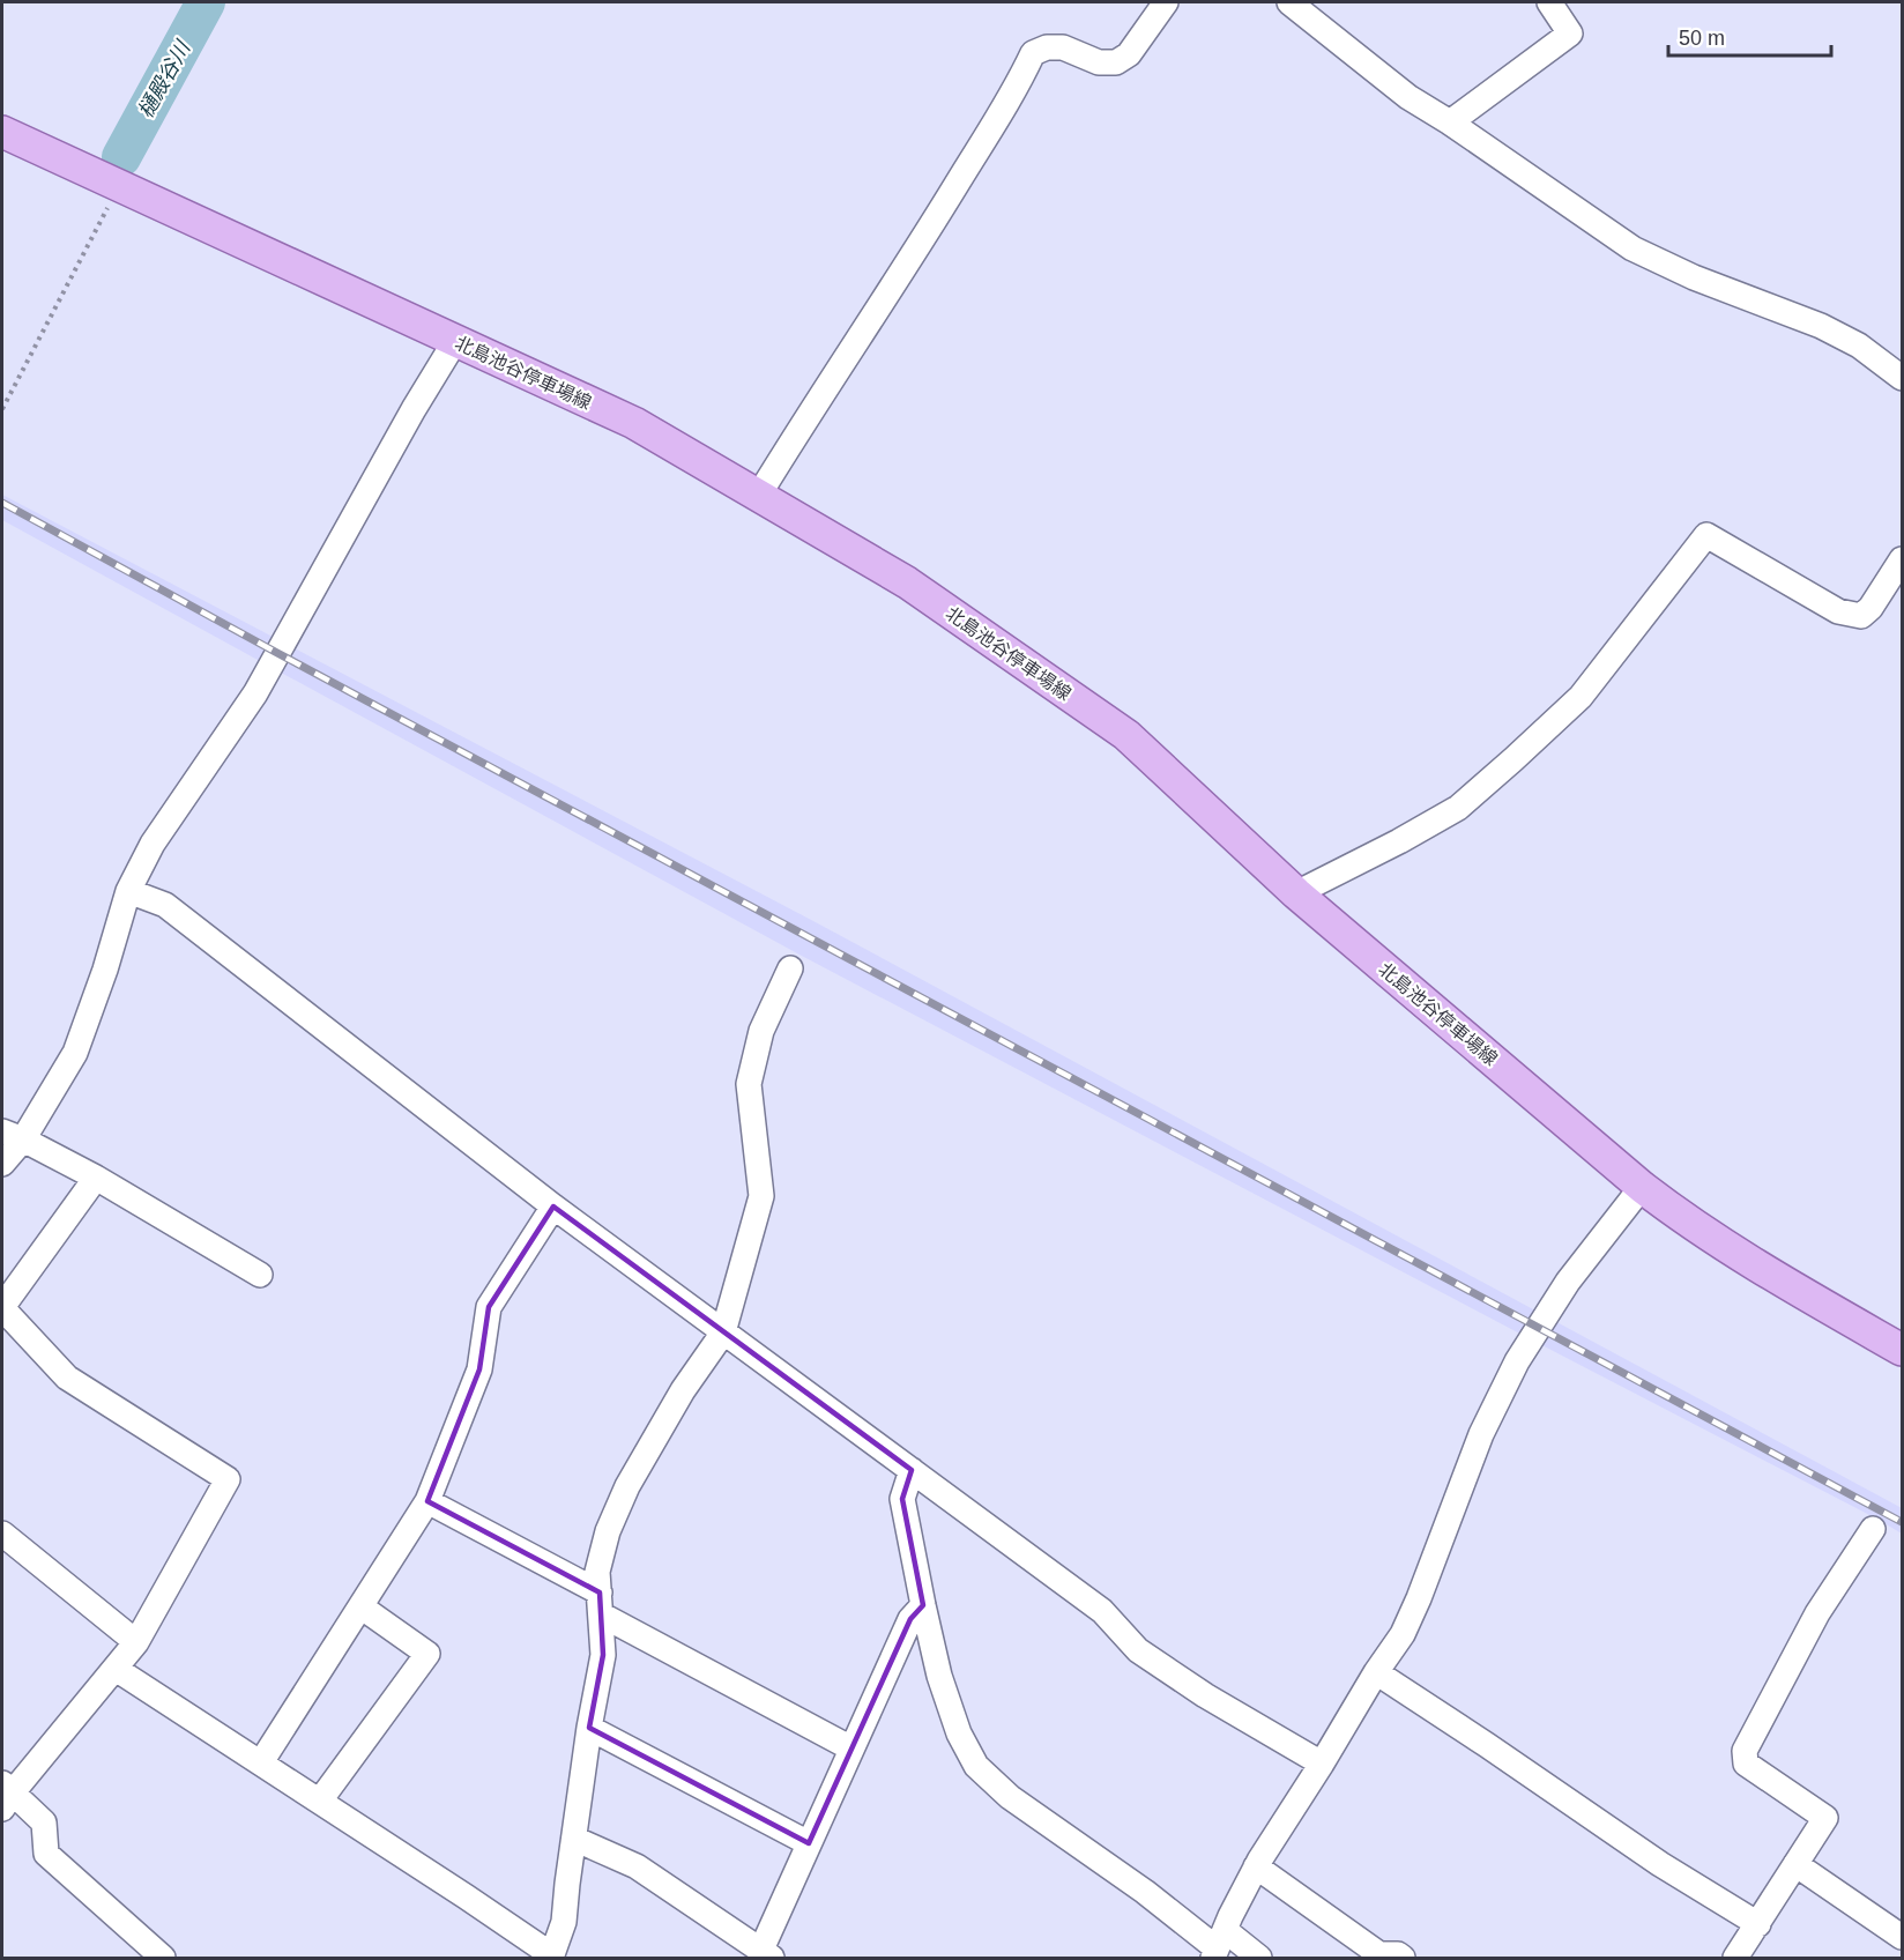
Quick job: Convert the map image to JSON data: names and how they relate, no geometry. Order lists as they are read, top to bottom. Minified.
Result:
{"streets":{"main road":["北島池谷停車場線"]},"water":["樋殿谷川"],"scale_bar":"50 m"}
